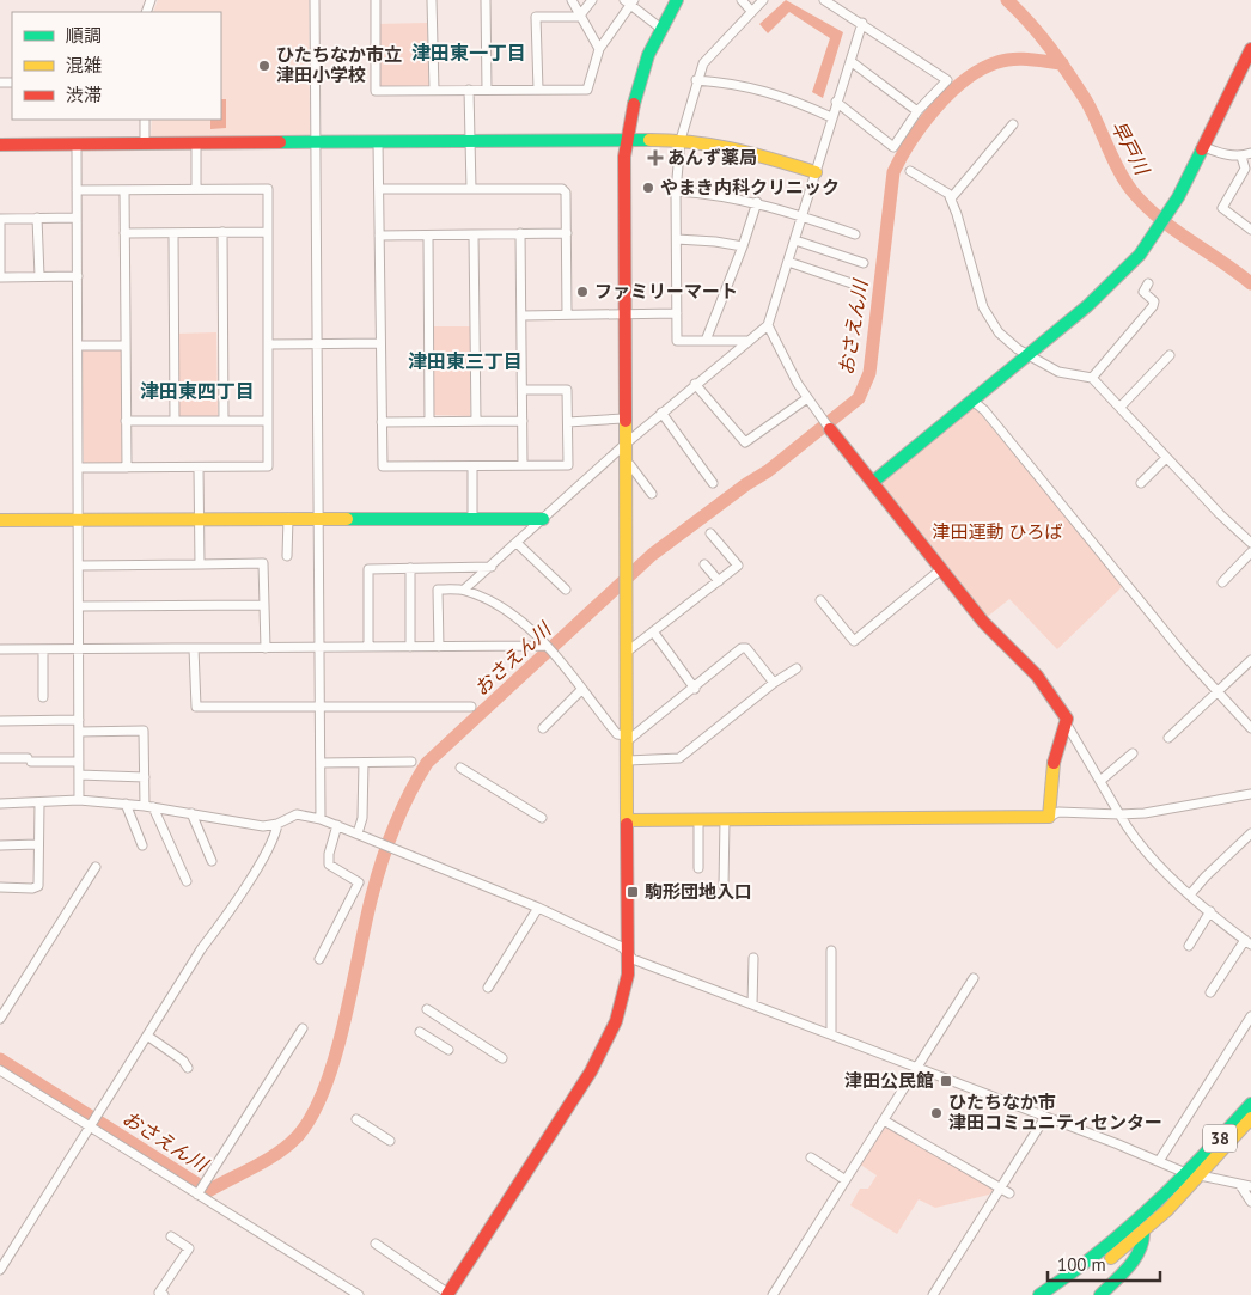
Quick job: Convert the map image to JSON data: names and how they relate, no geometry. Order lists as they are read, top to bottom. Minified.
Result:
{"streets":{"street":["38"]},"districts":["津田東一丁目","津田東三丁目","津田東四丁目"],"water":["早戸川","おさえん川"],"parks":["津田運動 ひろば"],"places":{"other":["ひたちなか市立 津田小学校","やまき内科クリニック","ファミリーマート","ひたちなか市 津田コミュニティセンター"],"health":["あんず薬局"],"transit":["駒形団地入口","津田公民館"]},"legend":["順調","混雑","渋滞"],"scale_bar":"100 m"}
